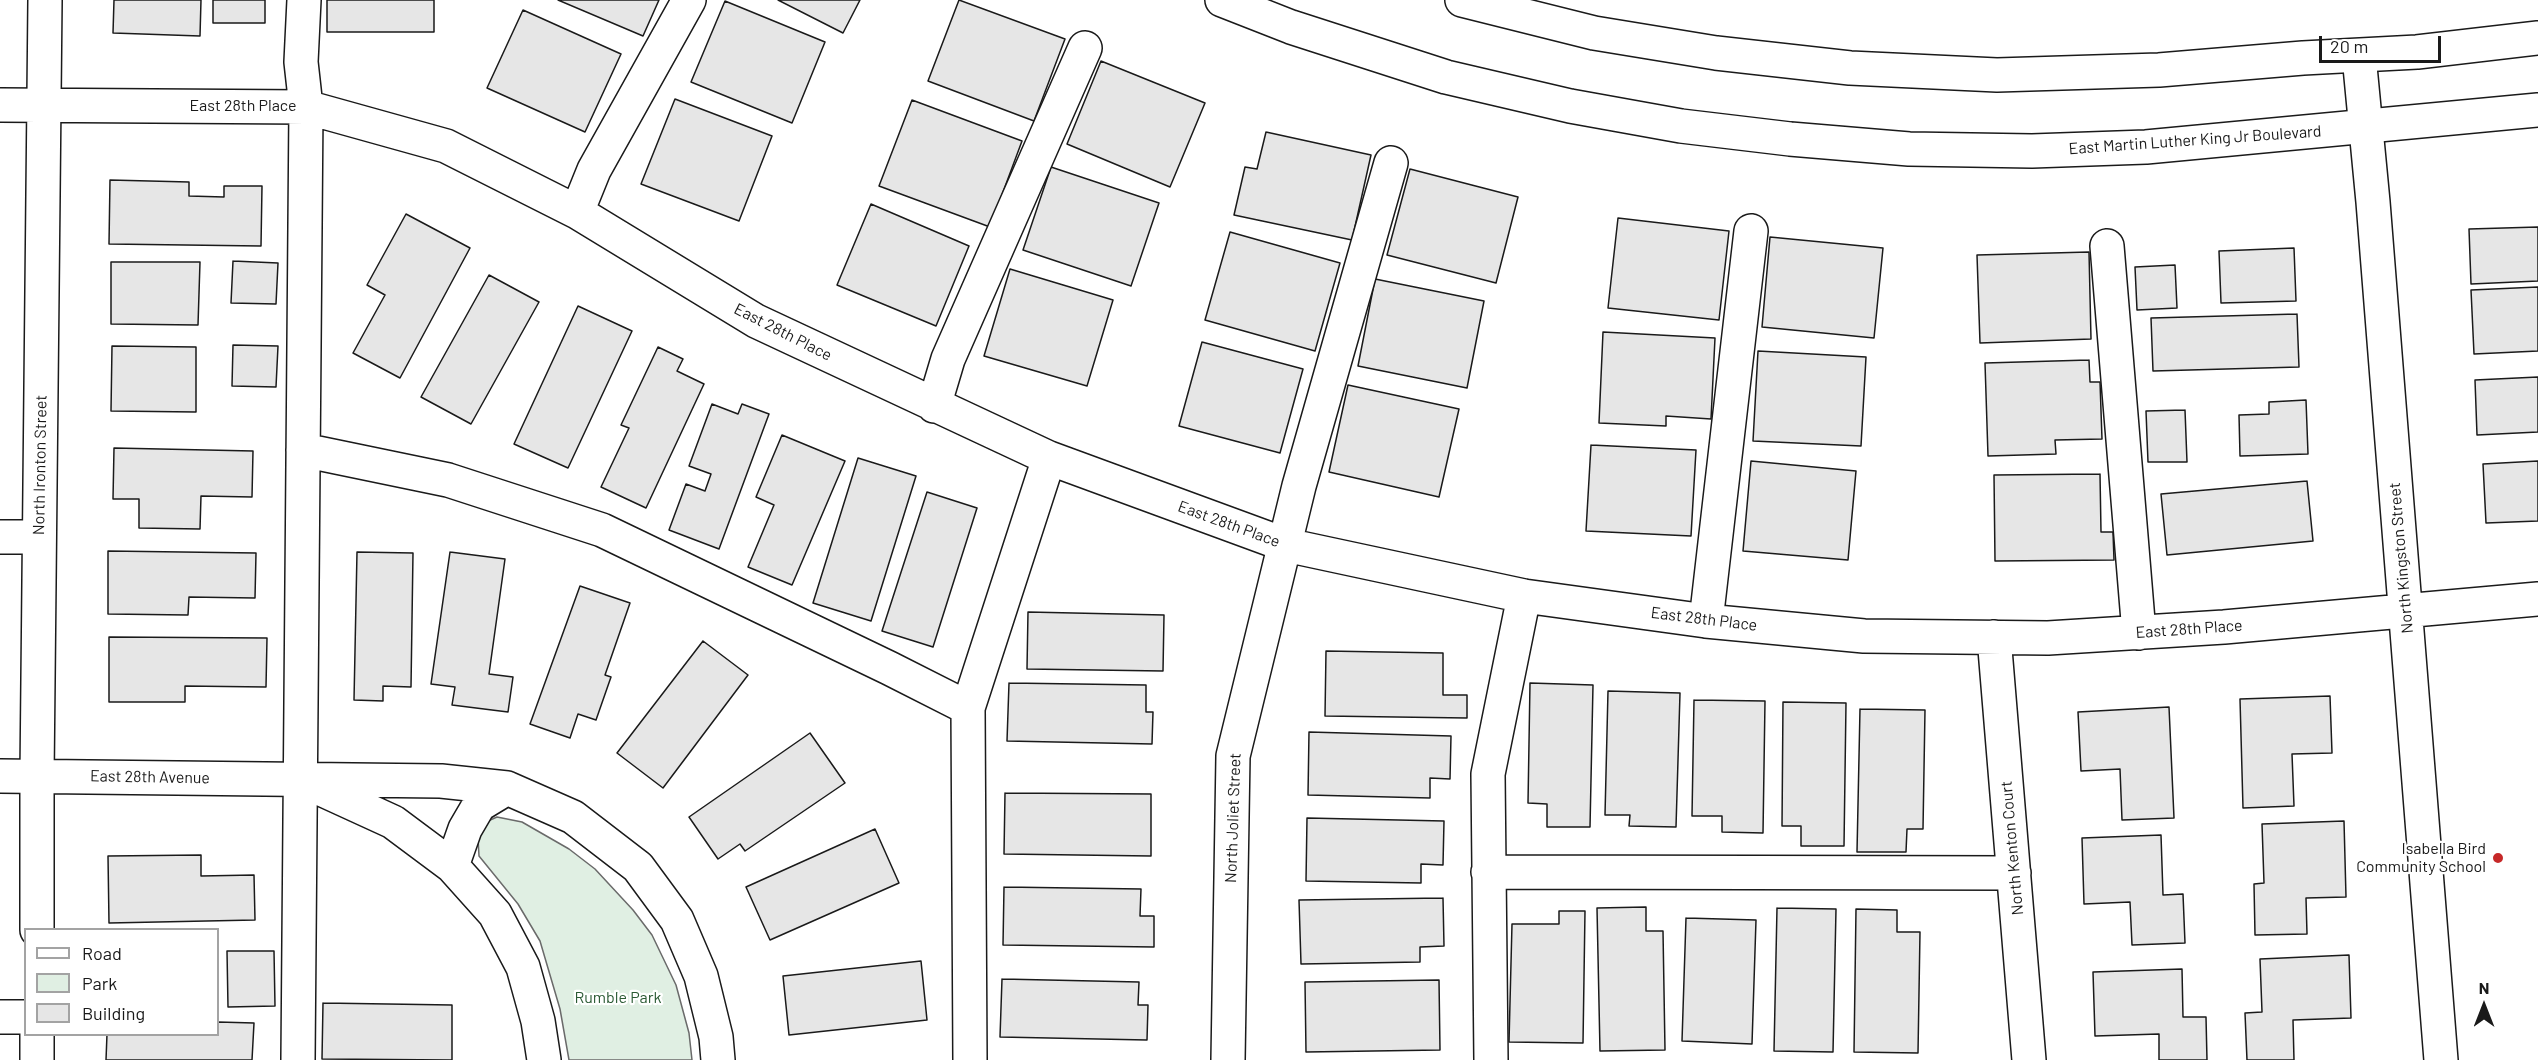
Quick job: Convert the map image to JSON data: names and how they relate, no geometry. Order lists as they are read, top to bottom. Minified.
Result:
{"streets":{"street":["East 28th Place","East Martin Luther King Jr Boulevard","North Ironton Street","North Kingston Street","East 28th Avenue","North Joliet Street","North Kenton Court"]},"crossings":[["East 28th Place","North Ironton Street"],["East 28th Place","North Kingston Street"],["East 28th Place","North Joliet Street"],["East 28th Place","North Kenton Court"],["East Martin Luther King Jr Boulevard","North Kingston Street"],["North Ironton Street","East 28th Avenue"]],"parks":["Rumble Park"],"places":["Isabella Bird Community School"],"legend":["Road","Park","Building"],"scale_bar":"20 m","north":"top"}
